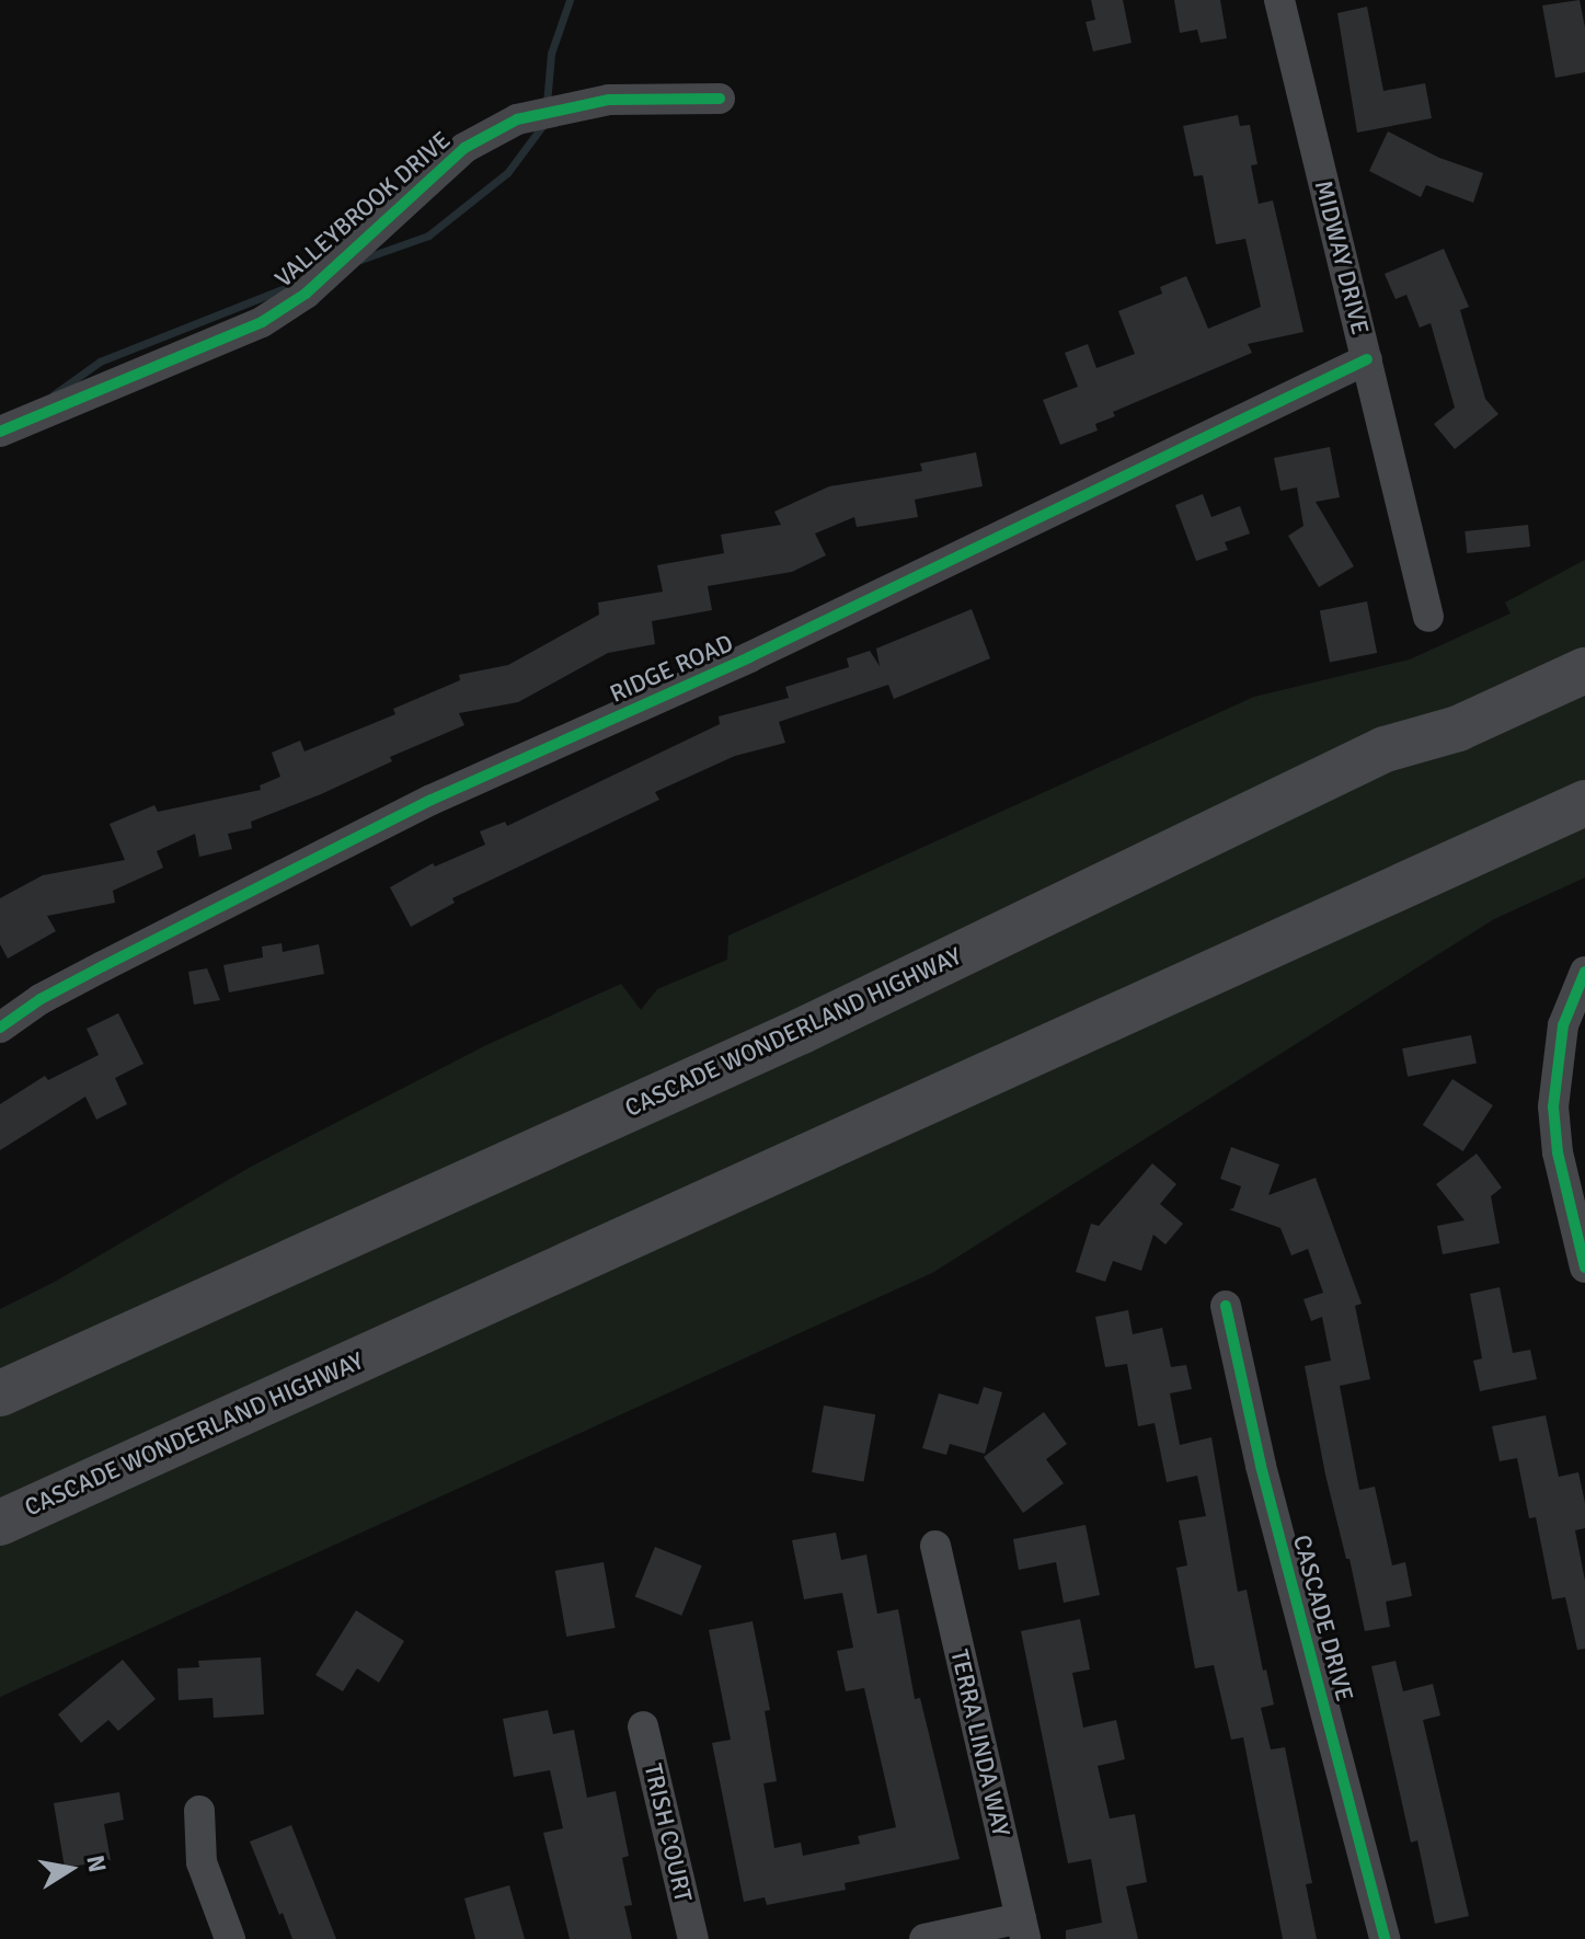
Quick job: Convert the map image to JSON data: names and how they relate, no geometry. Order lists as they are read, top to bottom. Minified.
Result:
{"streets":{"highway":["CASCADE WONDERLAND HIGHWAY"],"street":["VALLEYBROOK DRIVE","MIDWAY DRIVE","RIDGE ROAD","CASCADE DRIVE","TERRA LINDA WAY","TRISH COURT"]},"crossings":[["MIDWAY DRIVE","RIDGE ROAD"]],"north":"right"}
